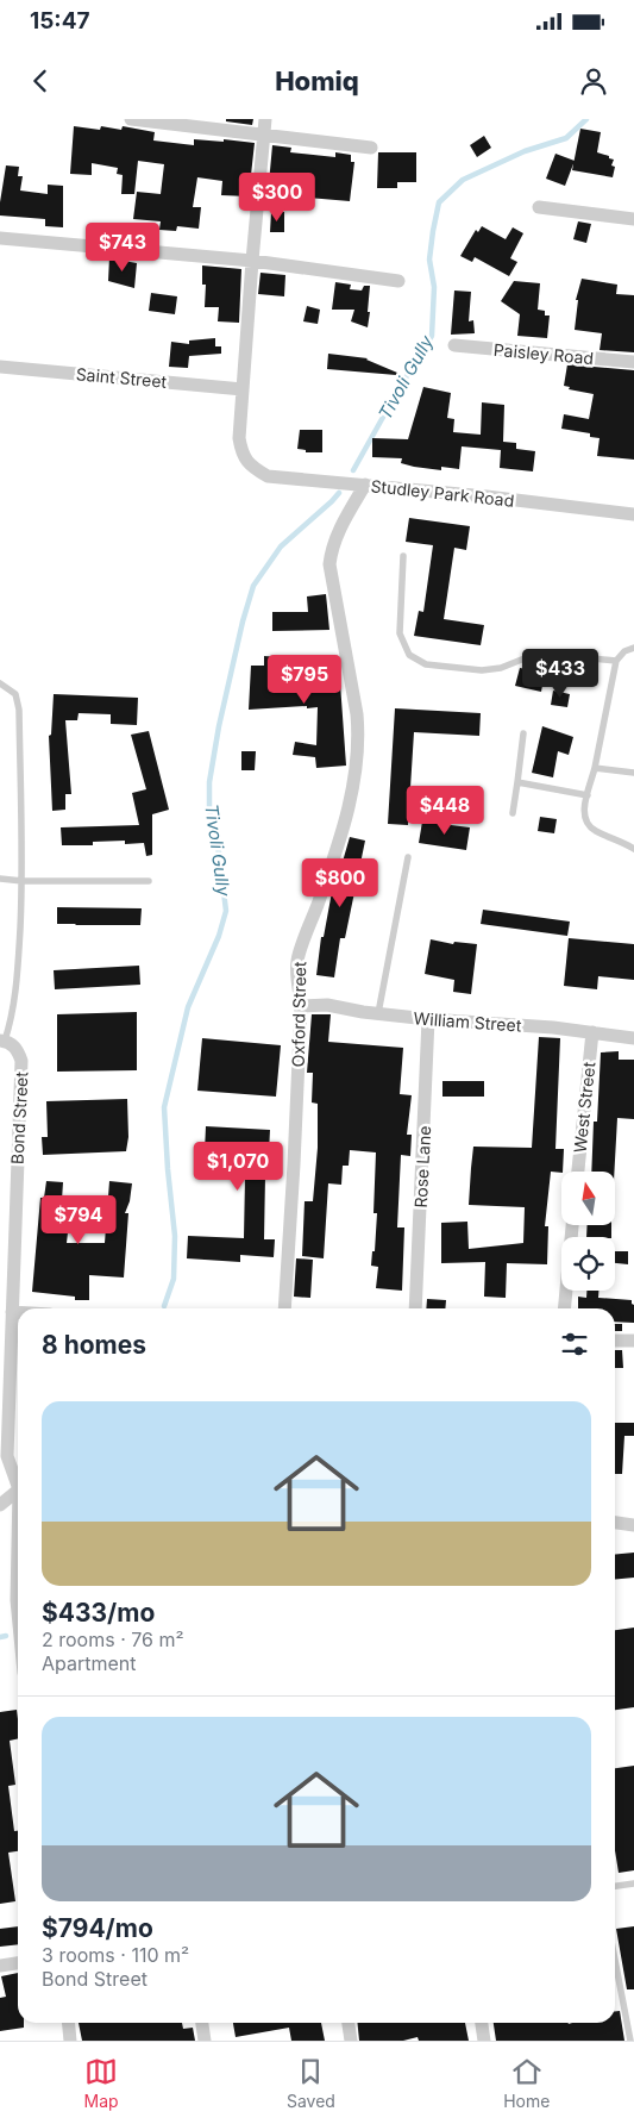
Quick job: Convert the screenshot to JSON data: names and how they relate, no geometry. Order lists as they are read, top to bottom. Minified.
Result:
{"streets":{"street":["Paisley Road","Saint Street","Studley Park Road","Oxford Street","William Street","West Street","Bond Street","Rose Lane"]},"crossings":[["Saint Street","Studley Park Road"],["Studley Park Road","Oxford Street"],["Oxford Street","William Street"],["William Street","West Street"],["William Street","Rose Lane"]],"water":["Tivoli Gully"],"north":"top","page":{"status":"15:47","header":"Homiq","price":["$300","$743","$433","$795","$448","$800","$1,070","$794"],"heading":"8 homes","list":[{"name":"$433/mo","note":"2 rooms · 76 m² · Apartment"},{"name":"$794/mo","note":"3 rooms · 110 m² · Bond Street"}],"tabs":["Map","Saved","Home"]}}
